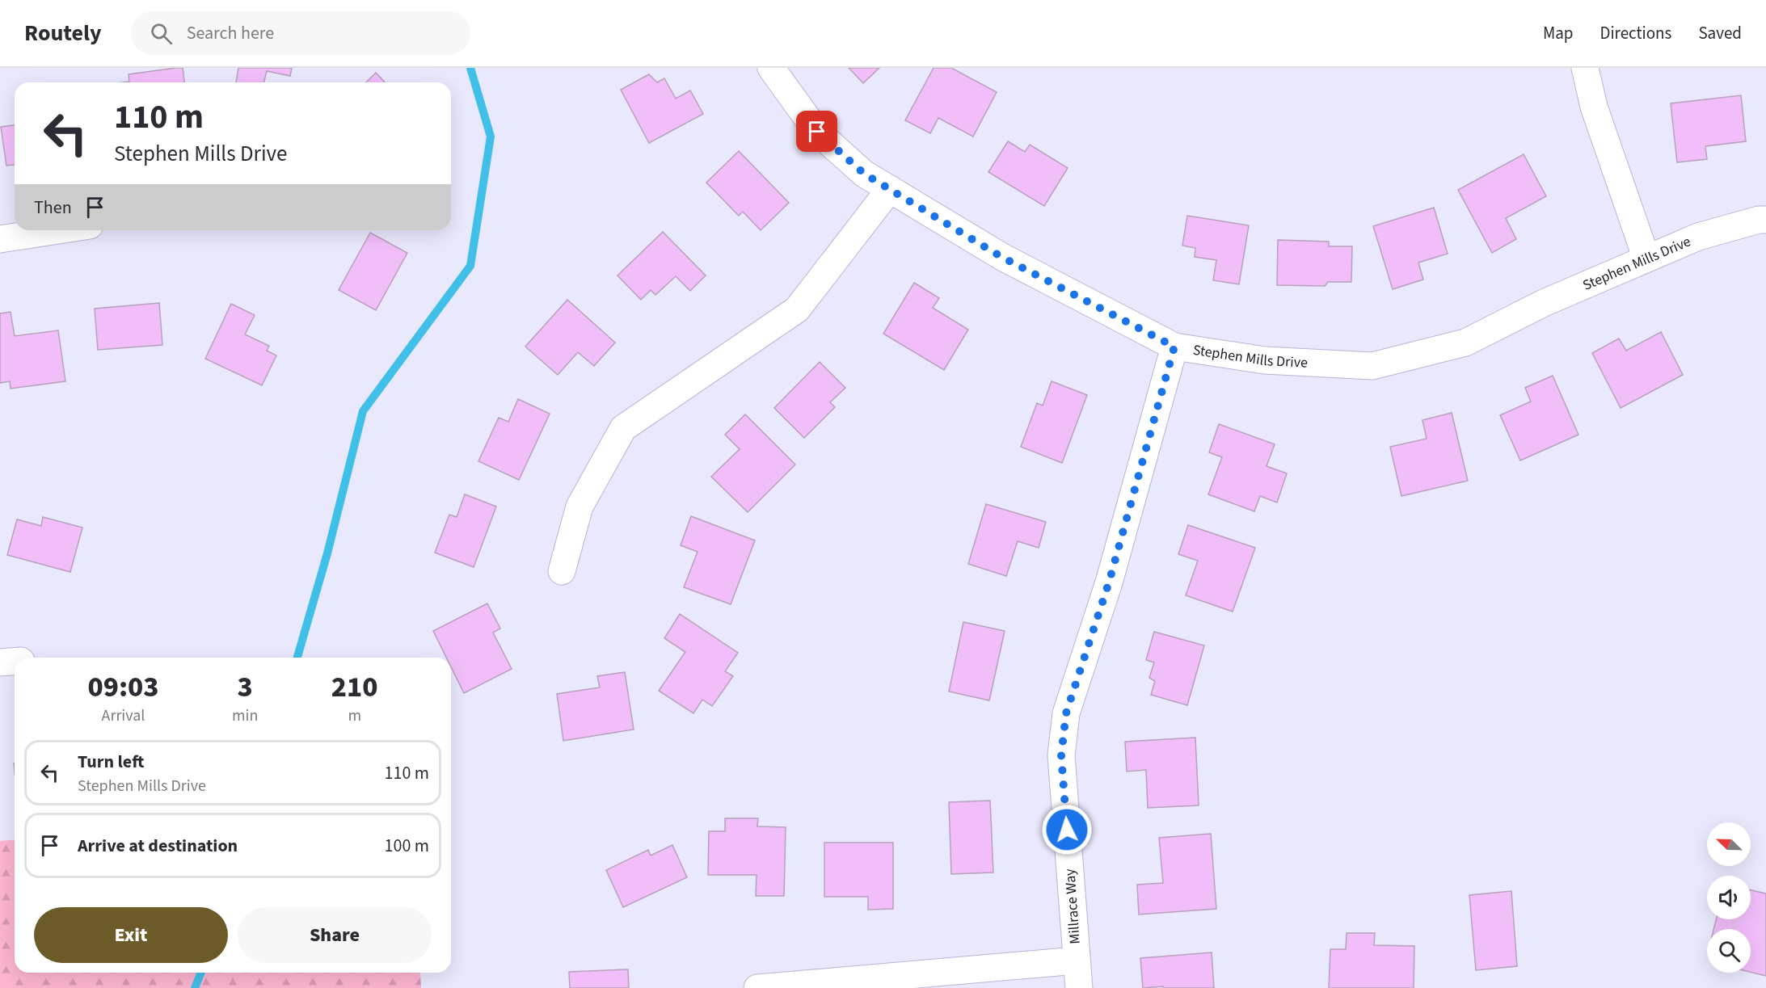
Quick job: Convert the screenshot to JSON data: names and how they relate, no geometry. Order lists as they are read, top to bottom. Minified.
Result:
{"streets":{"street":["Stephen Mills Drive","Millrace Way"]},"crossings":[["Stephen Mills Drive","Millrace Way"]],"north":"top left","page":{"header":"Routely","search":"Search here","nav":["Map","Directions","Saved"],"turn":["110 m","Stephen Mills Drive"],"then":"Then","eta":["09:03","Arrival","3","min","210","m"],"list":[{"name":"Turn left","note":"Stephen Mills Drive","value":"110 m"},{"name":"Arrive at destination","value":"100 m"}],"buttons":["Exit","Share"]}}
